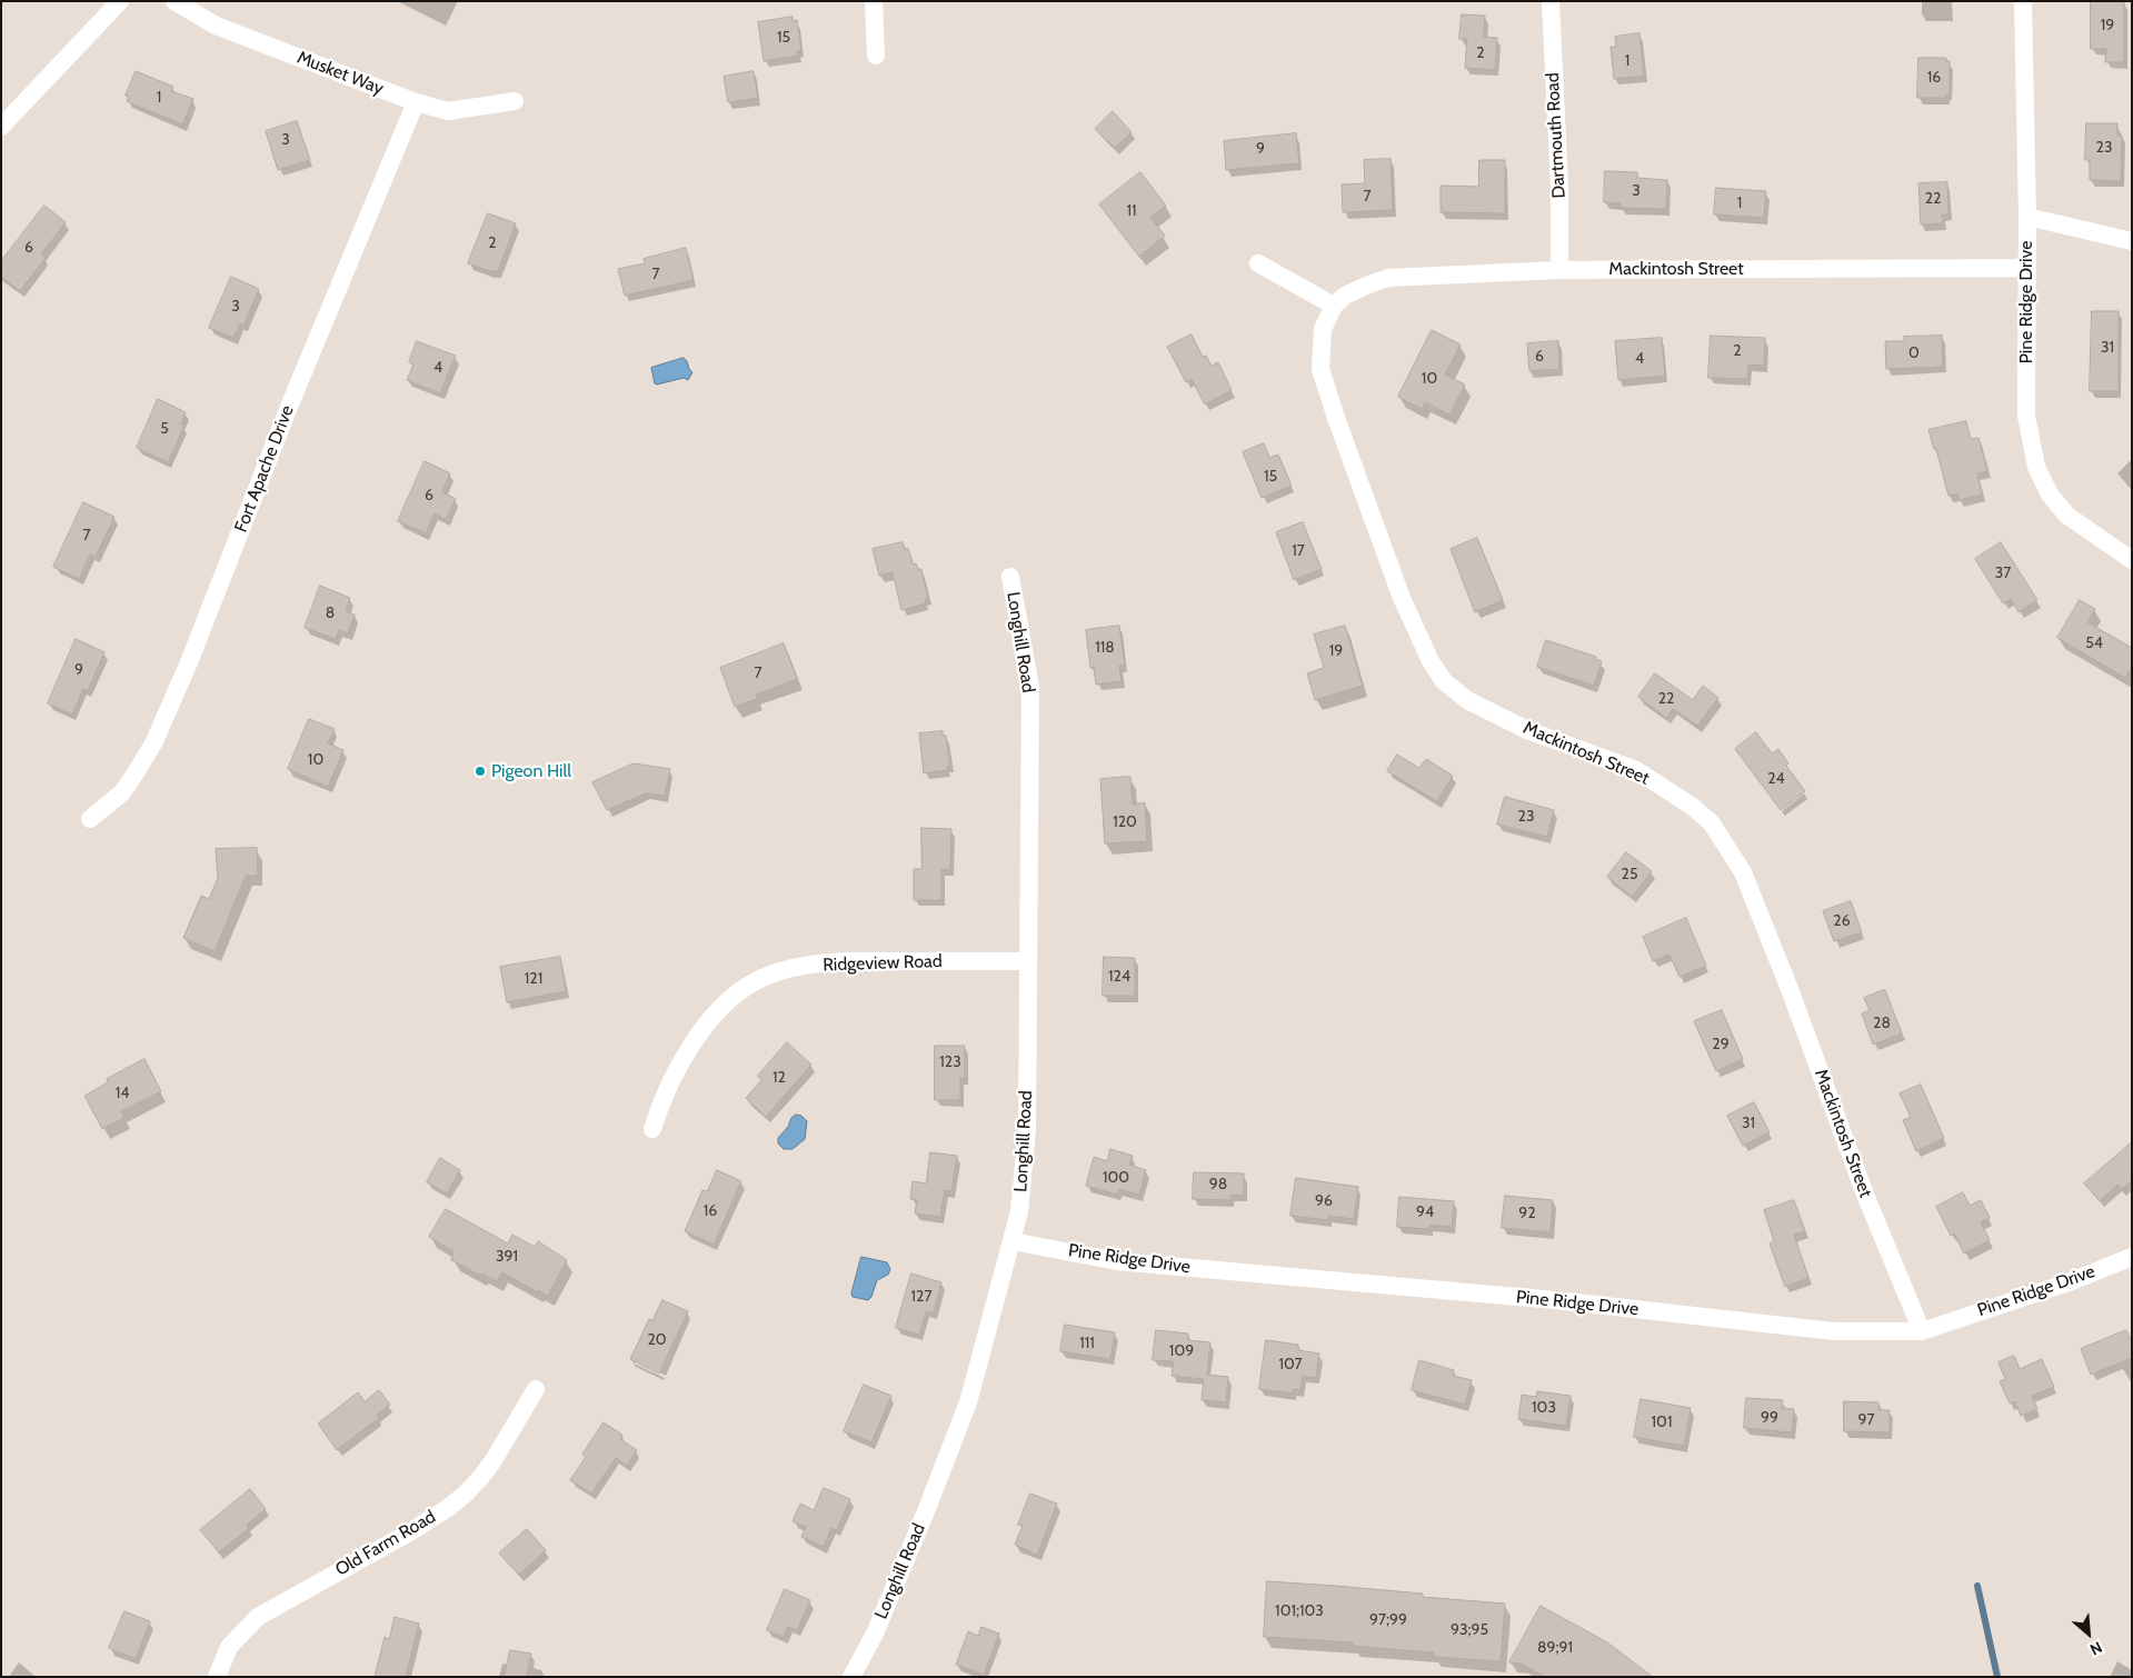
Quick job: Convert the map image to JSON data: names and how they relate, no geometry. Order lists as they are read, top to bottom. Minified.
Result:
{"streets":{"street":["Musket Way","Dartmouth Road","Mackintosh Street","Pine Ridge Drive","Fort Apache Drive","Longhill Road","Ridgeview Road","Old Farm Road"]},"crossings":[["Musket Way","Fort Apache Drive"],["Dartmouth Road","Mackintosh Street"],["Mackintosh Street","Pine Ridge Drive"],["Pine Ridge Drive","Longhill Road"],["Longhill Road","Ridgeview Road"]],"places":["Pigeon Hill"],"house_numbers":["19","15","2","1","16","1","3","23","9","3","7","22","1","11","2","6","7","3","31","2","0","6","4","4","10","5","15","6","7","17","37","8","54","118","19","9","7","22","10","24","23","120","25","26","124","121","28","29","123","12","14","31","100","98","96","16","94","92","391","127","20","111","109","107","103","99","97","101","101;103","97;99","93;95","89;91"],"north":"bottom right"}
